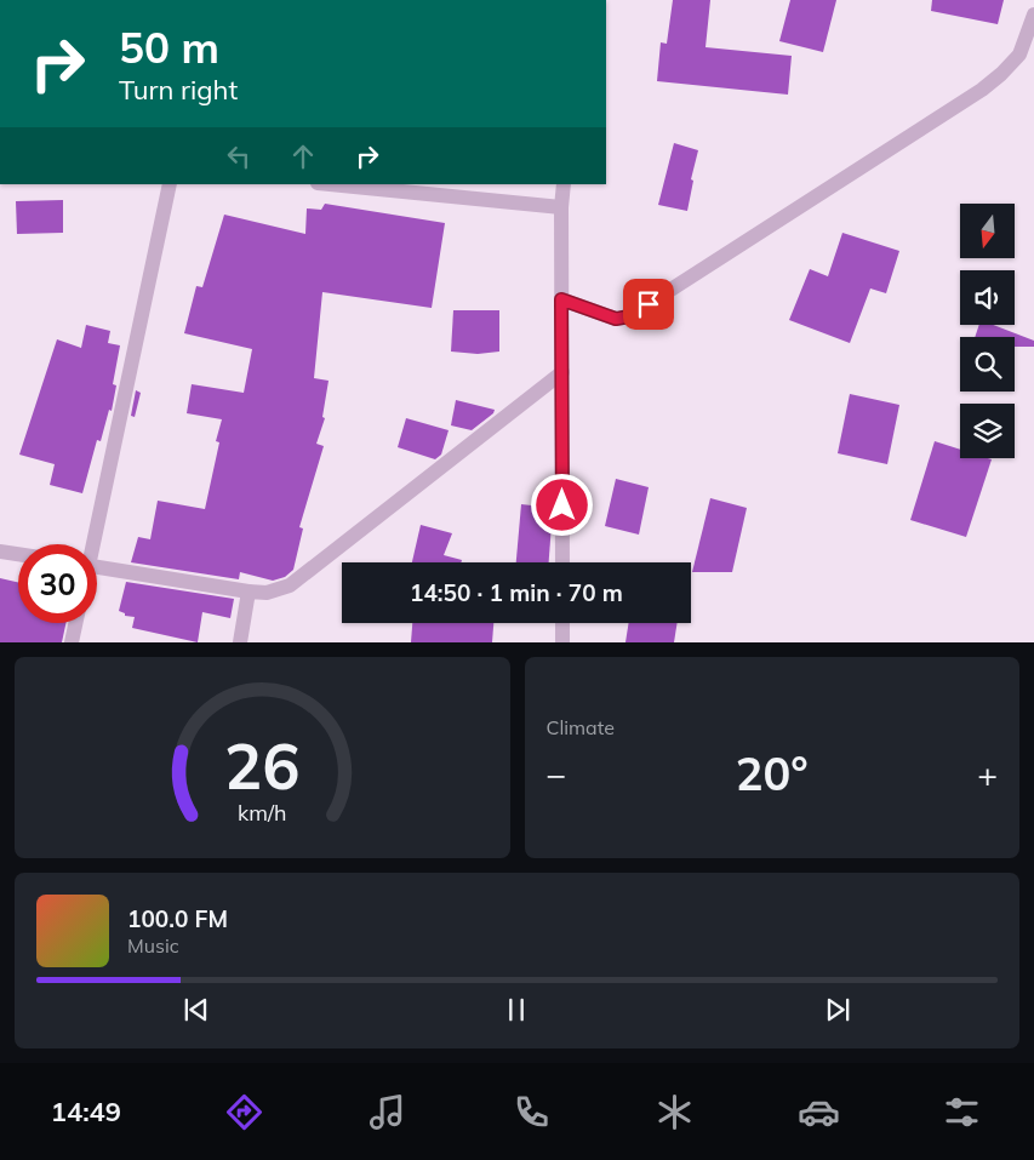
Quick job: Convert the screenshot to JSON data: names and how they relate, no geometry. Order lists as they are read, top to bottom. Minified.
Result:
{"north":"bottom","page":{"turn":["50 m","Turn right"],"limit":"30","trip":"14:50 · 1 min · 70 m","tile":"Climate","heat":["−","20°","+"],"song":["100.0 FM","Music"],"tabs":"14:49","gauge":["26","km/h"]}}
